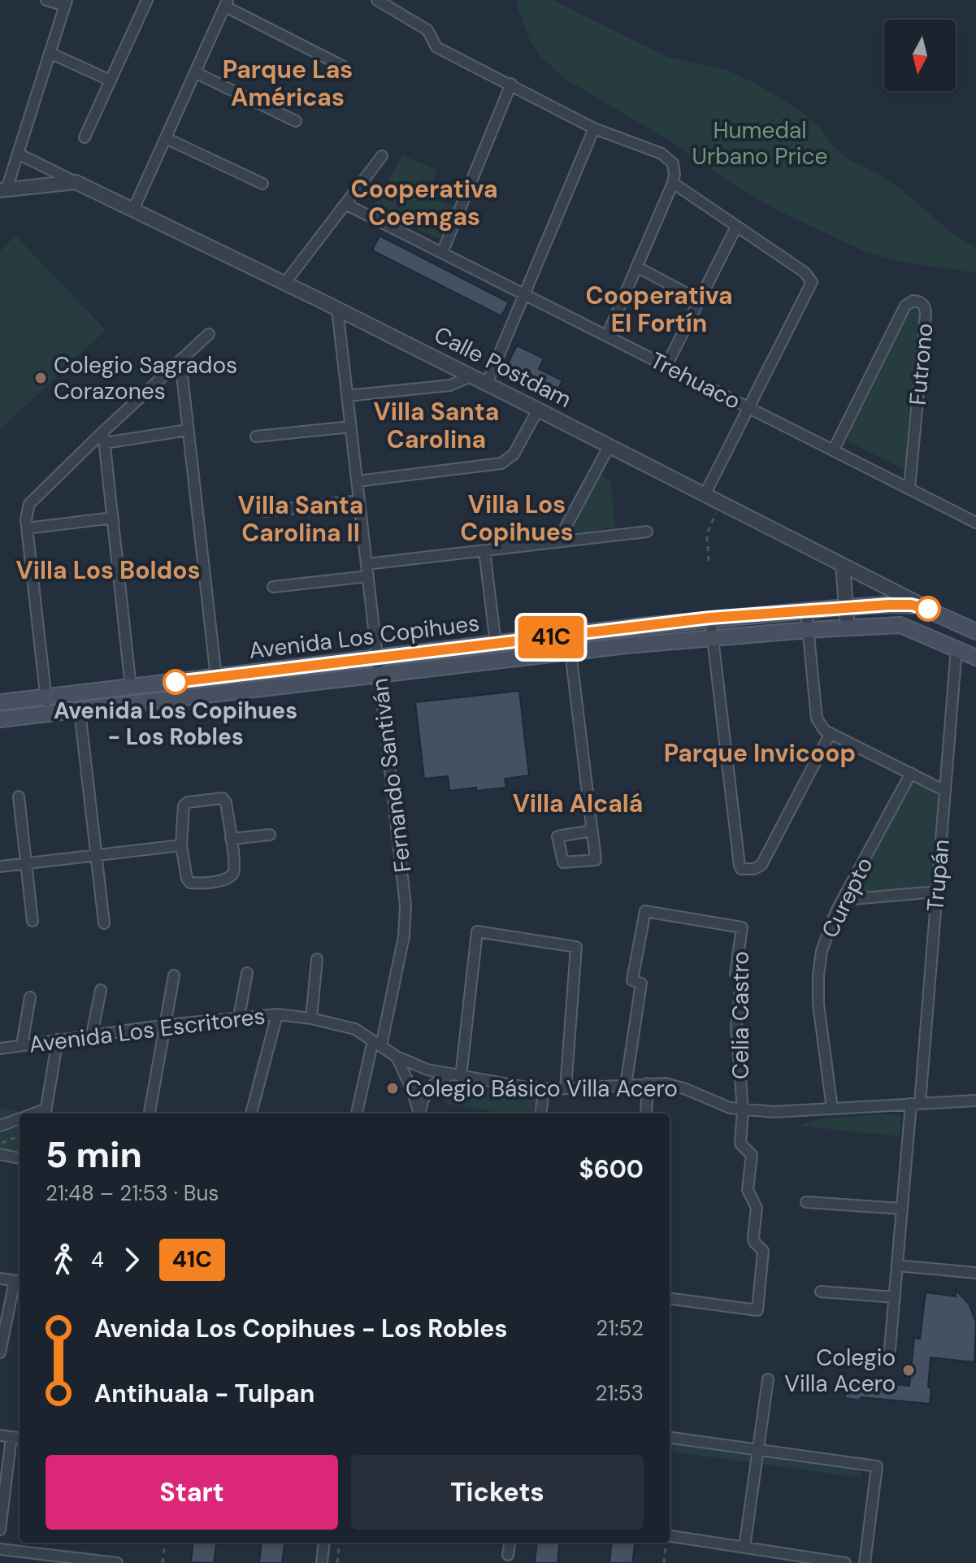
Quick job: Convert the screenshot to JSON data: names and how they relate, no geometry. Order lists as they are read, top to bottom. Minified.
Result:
{"streets":{"main road":["Calle Postdam","Avenida Los Copihues"],"street":["Futrono","Trehuaco","Fernando Santiván","Trupán","Curepto","Celia Castro","Avenida Los Escritores"]},"crossings":[["Futrono","Trehuaco"],["Calle Postdam","Avenida Los Copihues"],["Calle Postdam","Fernando Santiván"],["Avenida Los Copihues","Fernando Santiván"],["Fernando Santiván","Avenida Los Escritores"],["Trupán","Avenida Los Escritores"],["Curepto","Avenida Los Escritores"],["Celia Castro","Avenida Los Escritores"]],"districts":["Parque Las Américas","Cooperativa Coemgas","Cooperativa El Fortín","Villa Santa Carolina","Villa Los Copihues","Villa Santa Carolina II","Villa Los Boldos","Parque Invicoop","Villa Alcalá"],"parks":["Humedal Urbano Price"],"places":["Colegio Sagrados Corazones","Avenida Los Copihues - Los Robles","Colegio Básico Villa Acero","Colegio Villa Acero"],"lines":["bus line 41C"],"north":"bottom","page":{"on_map":"41C","heading":["5 min","21:48 – 21:53 · Bus","$600"],"legs":["4","41C"],"list":[{"name":"Avenida Los Copihues - Los Robles","value":"21:52"},{"name":"Antihuala - Tulpan","value":"21:53"}],"buttons":["Start","Tickets"]}}
